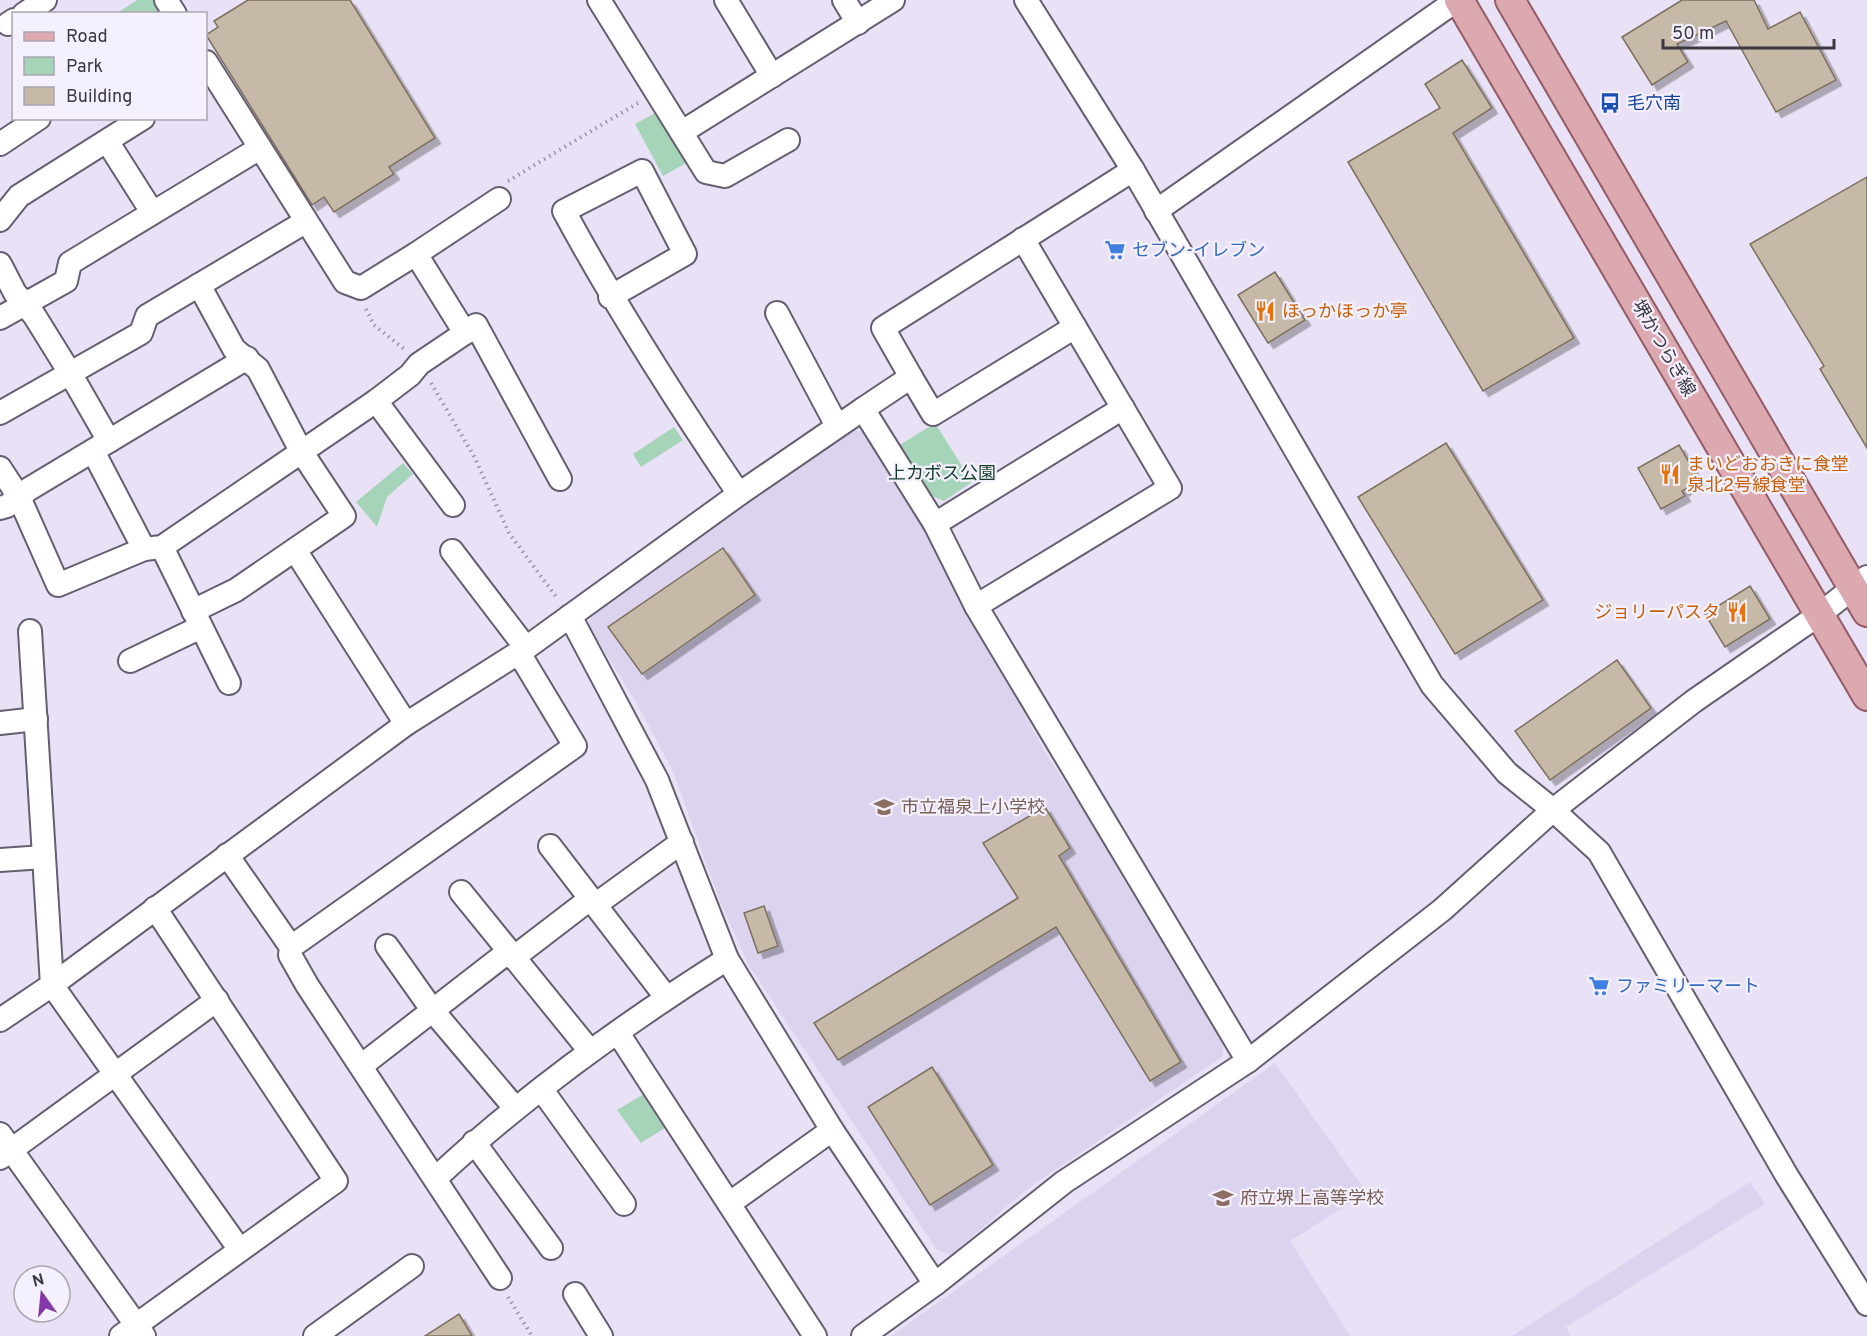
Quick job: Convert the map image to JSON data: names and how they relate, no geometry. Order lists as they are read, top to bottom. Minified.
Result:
{"streets":{"main road":["堺かつらぎ線"]},"parks":["上カボス公園"],"places":{"bus stop":["毛穴南"],"supermarket":["セブン-イレブン","ファミリーマート"],"restaurant":["ほっかほっか亭","まいどおおきに食堂 泉北2号線食堂","ジョリーパスタ"],"school or university":["市立福泉上小学校","府立堺上高等学校"]},"legend":["Road","Park","Building"],"scale_bar":"50 m","north":"top"}
